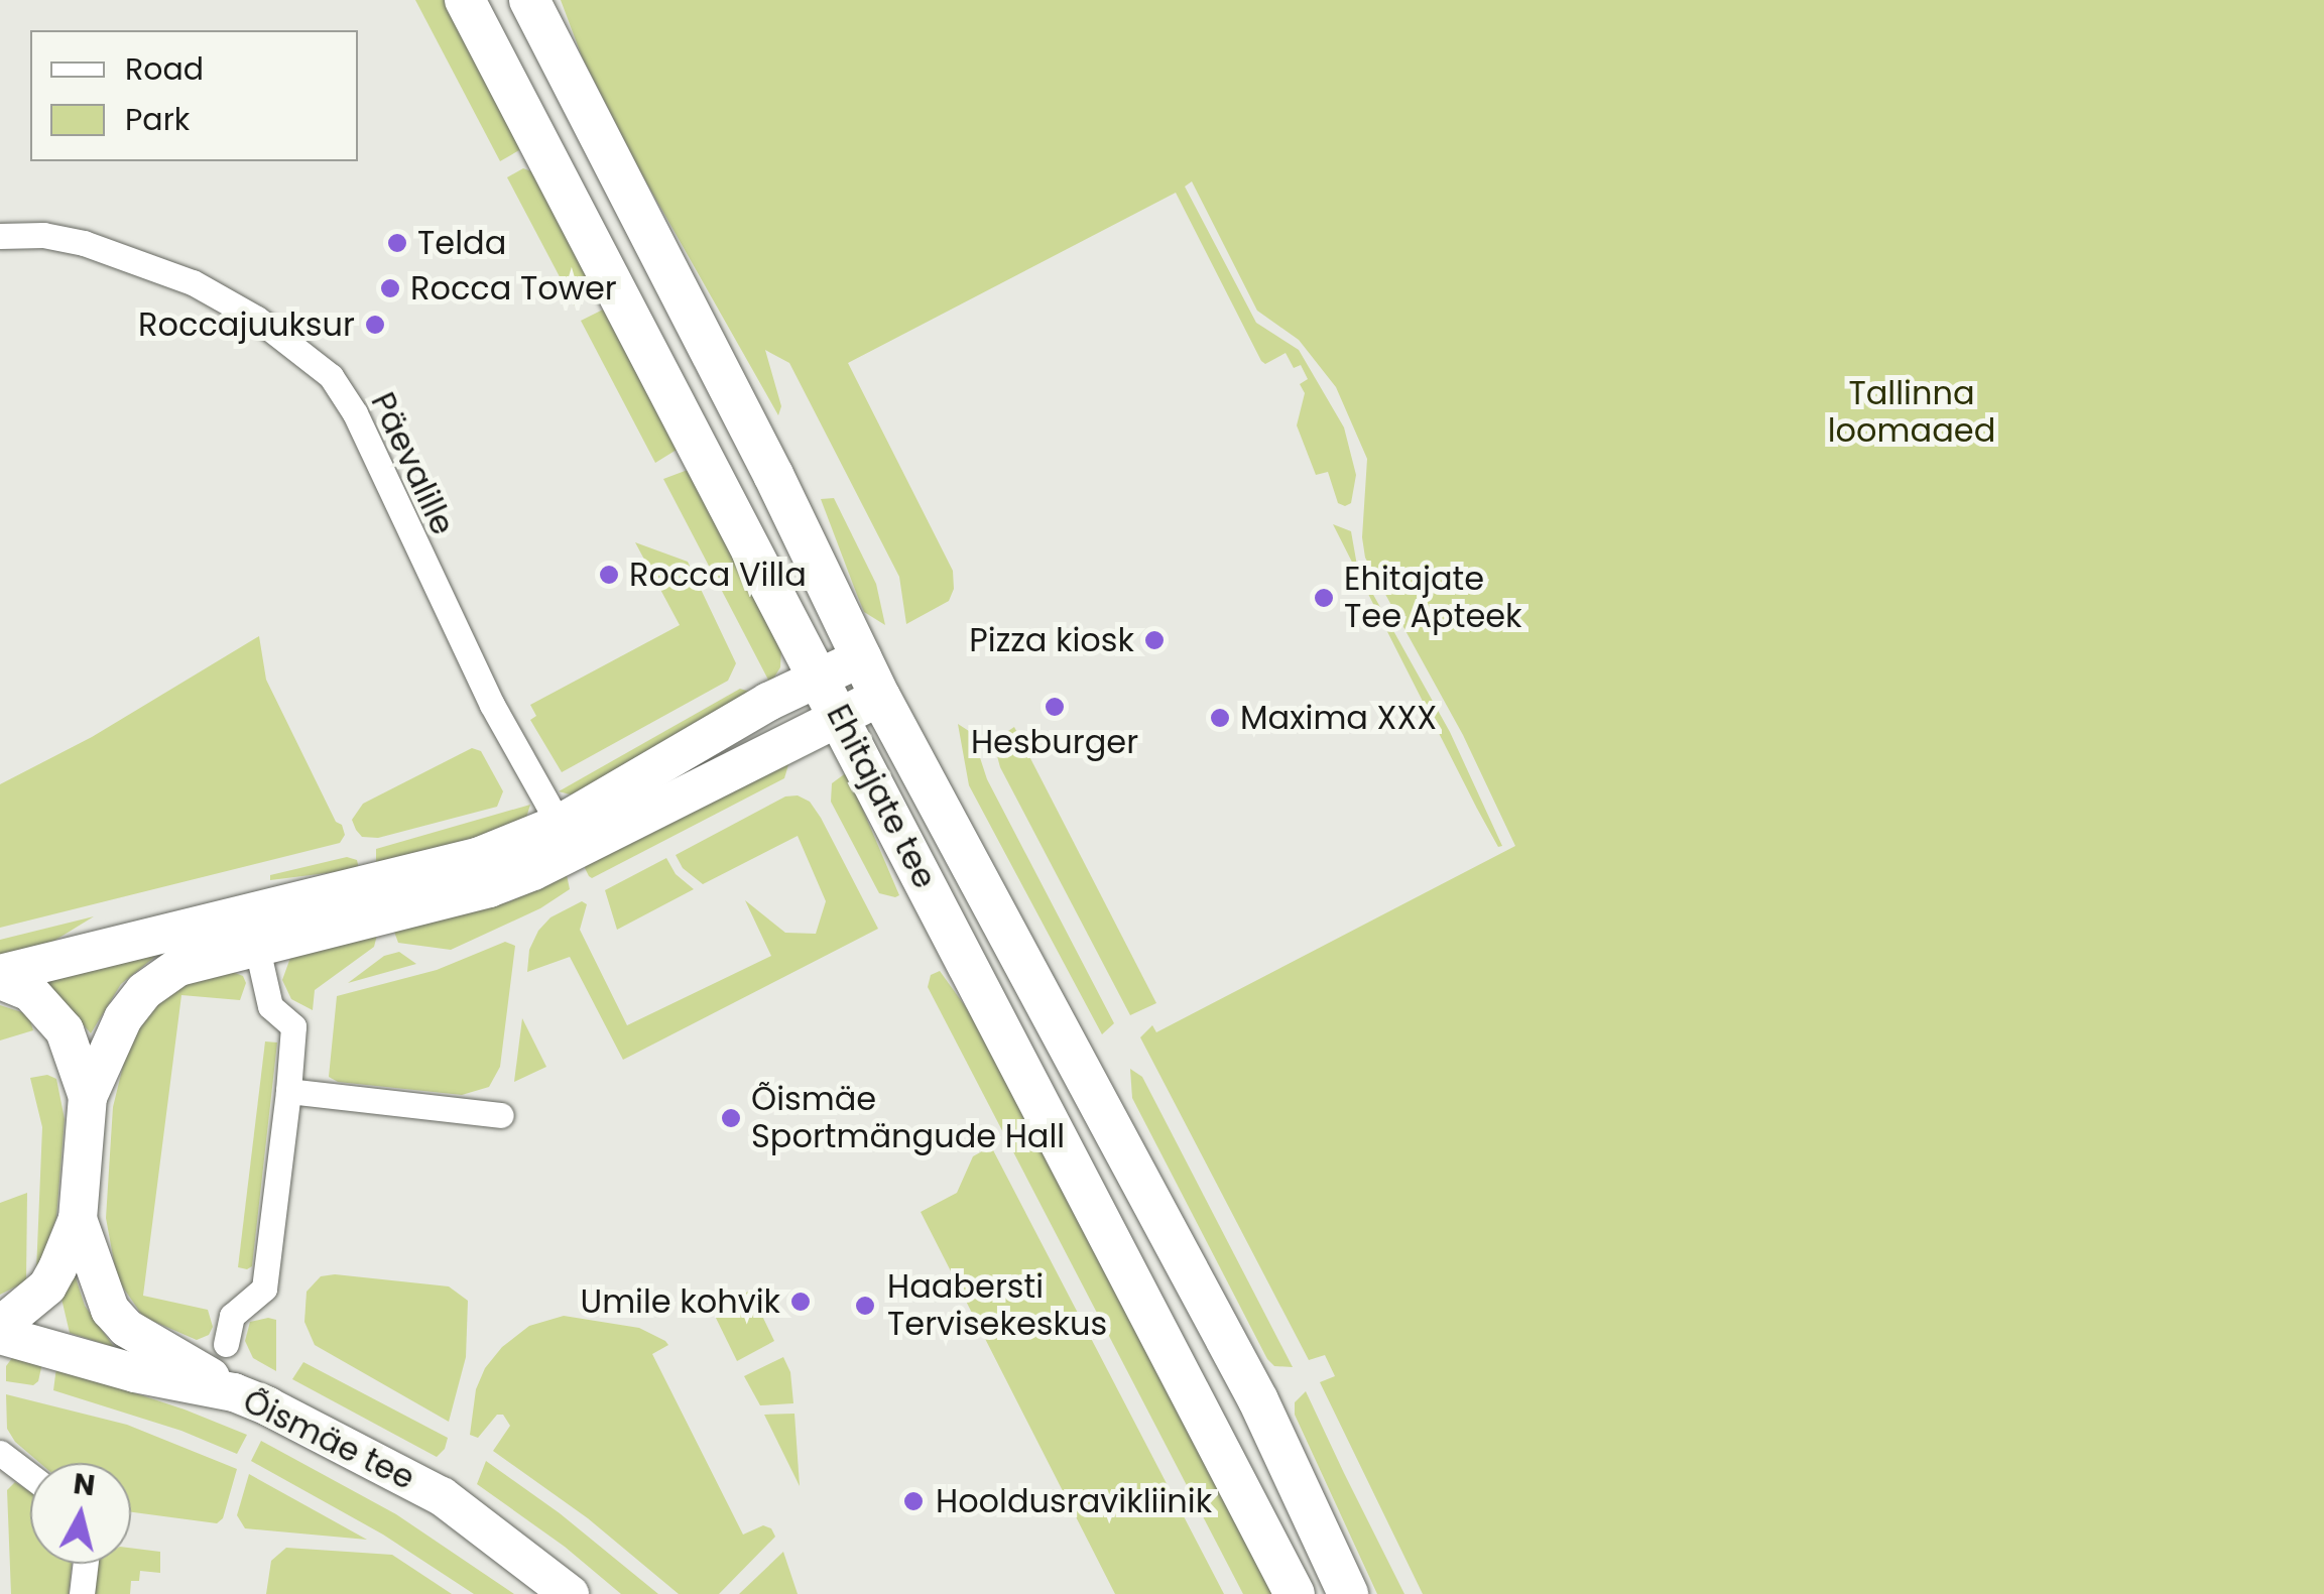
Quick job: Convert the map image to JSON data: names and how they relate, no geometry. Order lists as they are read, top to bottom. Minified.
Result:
{"streets":{"main road":["Ehitajate tee","Õismäe tee"],"street":["Päevalille"]},"parks":["Tallinna loomaaed"],"places":["Telda","Rocca Tower","Roccajuuksur","Rocca Villa","Ehitajate Tee Apteek","Pizza kiosk","Hesburger","Maxima XXX","Õismäe Sportmängude Hall","Umile kohvik","Haabersti Tervisekeskus","Hooldusravikliinik"],"legend":["Road","Park"],"north":"top"}
